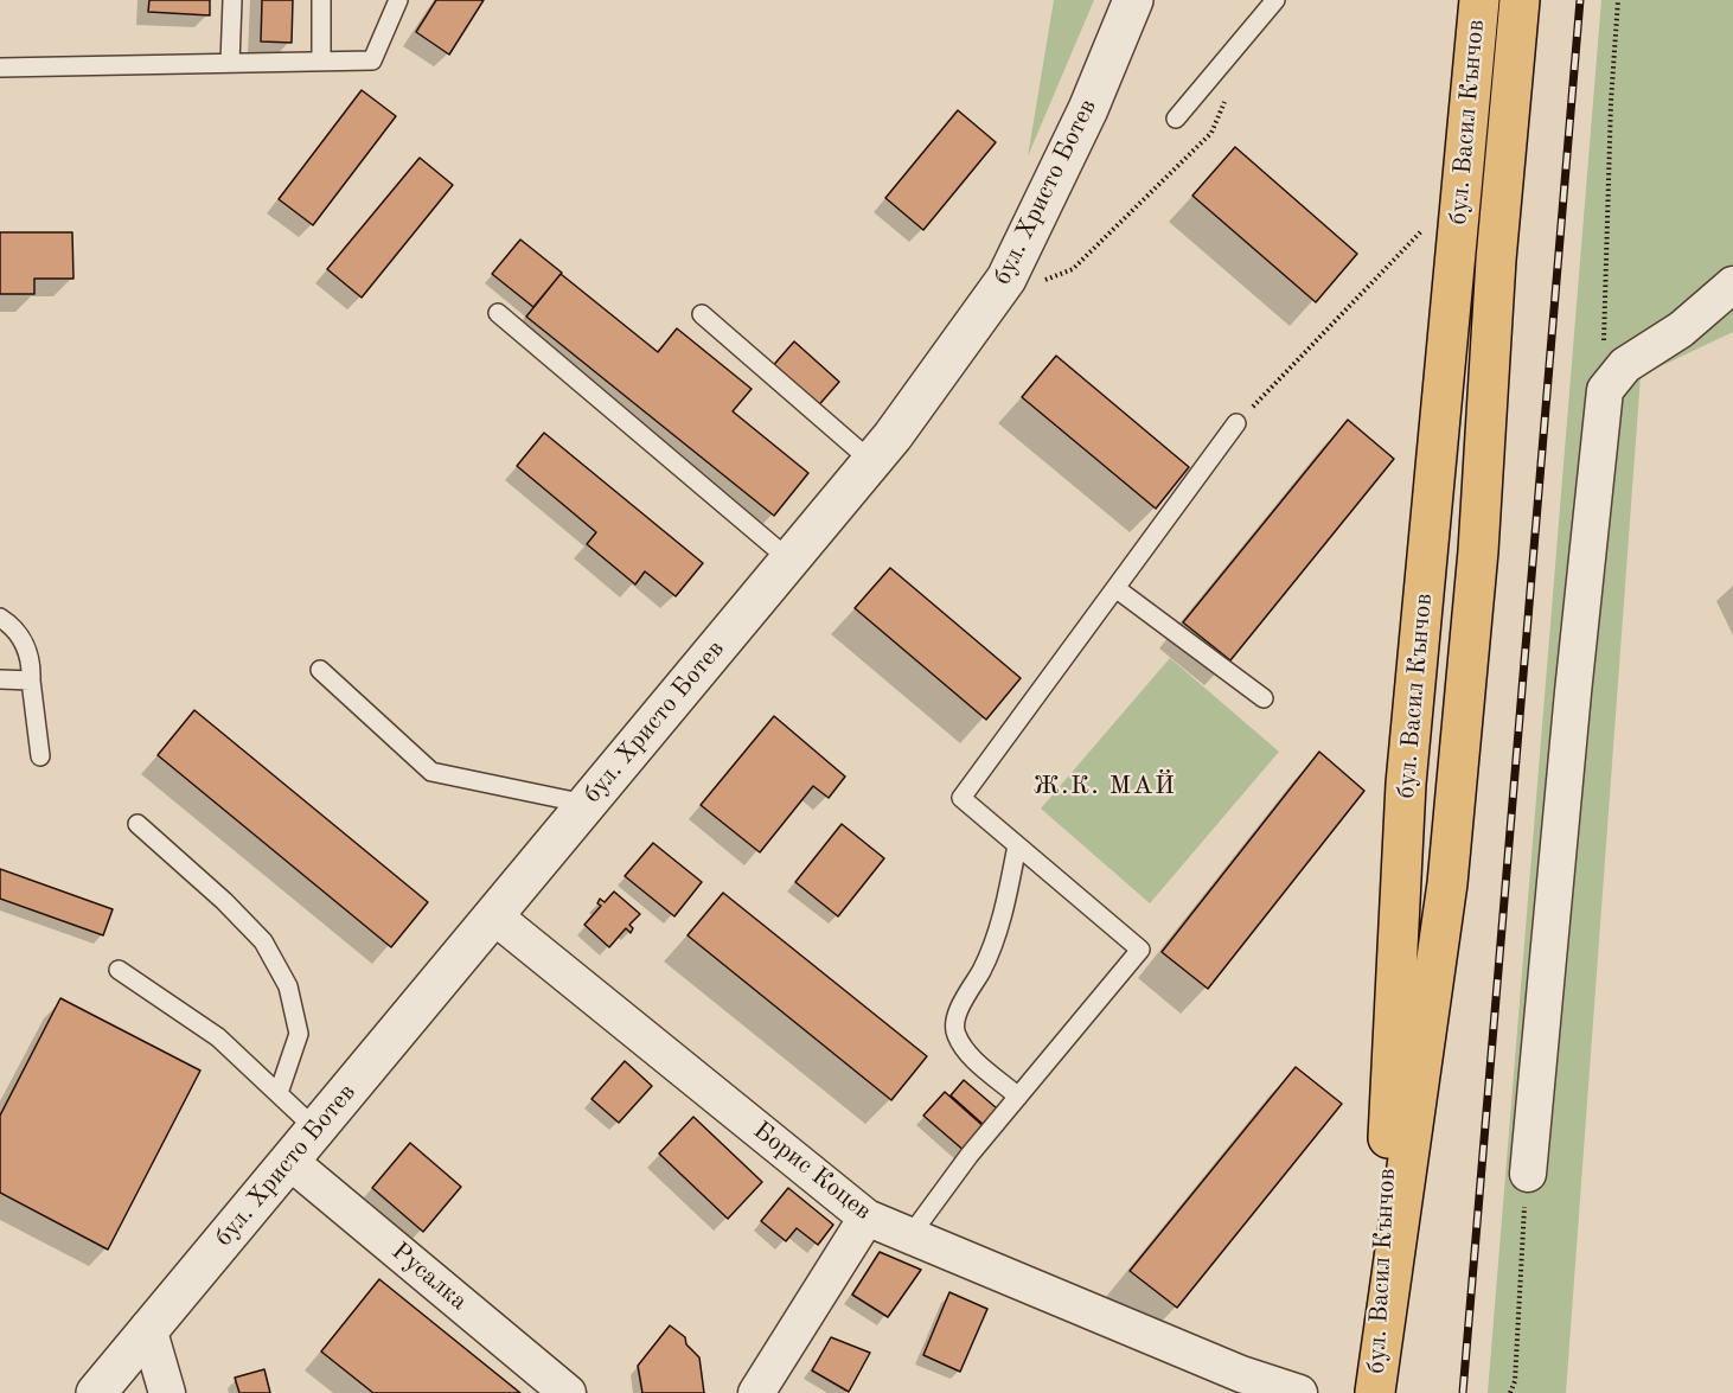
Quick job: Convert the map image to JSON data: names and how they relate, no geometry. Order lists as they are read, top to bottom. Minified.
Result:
{"streets":{"main road":["бул. Васил Кънчов"],"street":["бул. Христо Ботев","Борис Коцев","Русалка"]},"crossings":[["бул. Христо Ботев","Борис Коцев"],["бул. Христо Ботев","Русалка"]],"districts":["Ж.К. МАЙ"]}
